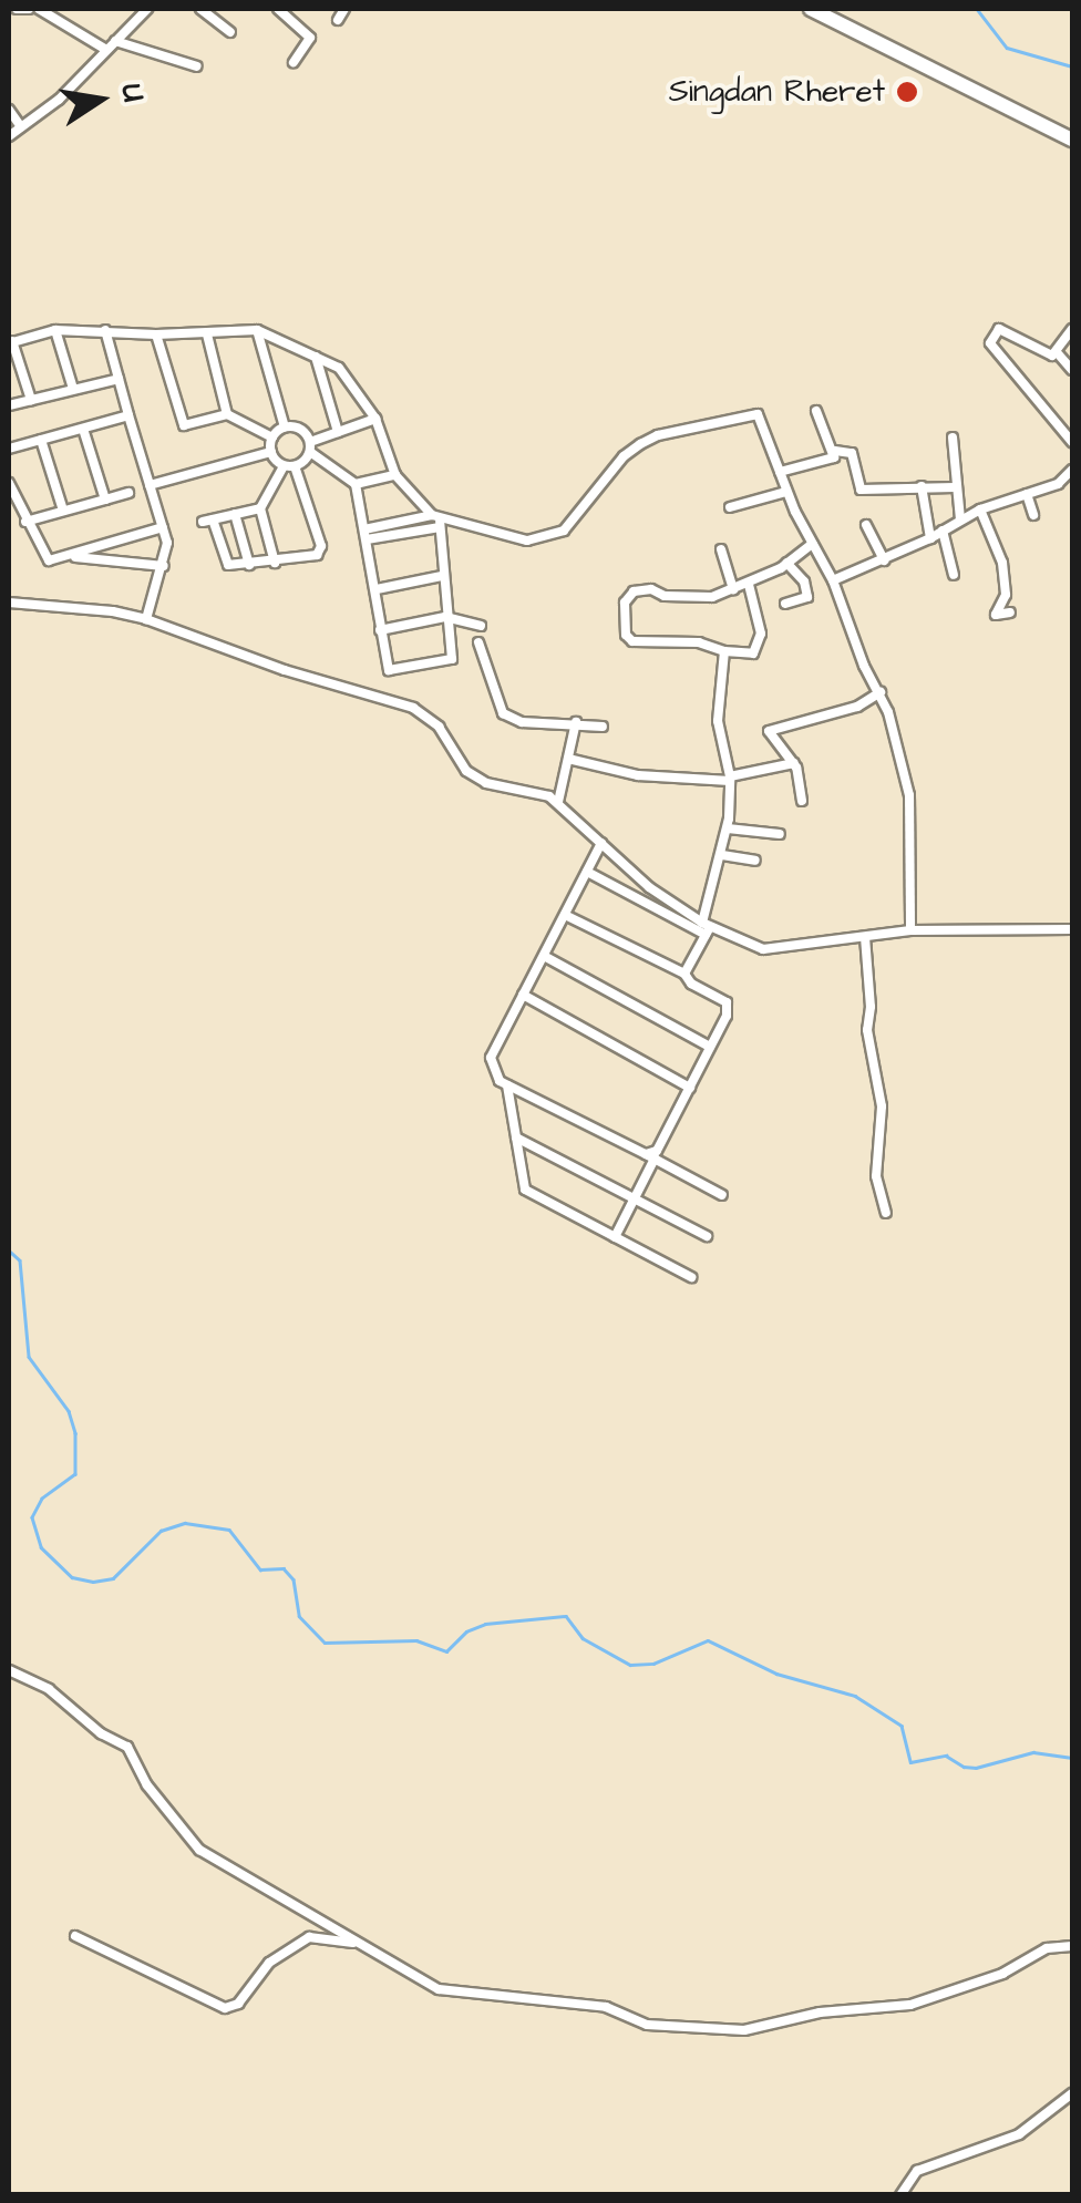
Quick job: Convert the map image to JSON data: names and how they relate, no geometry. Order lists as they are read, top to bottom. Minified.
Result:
{"places":["Singdan Rheret"],"north":"right"}
